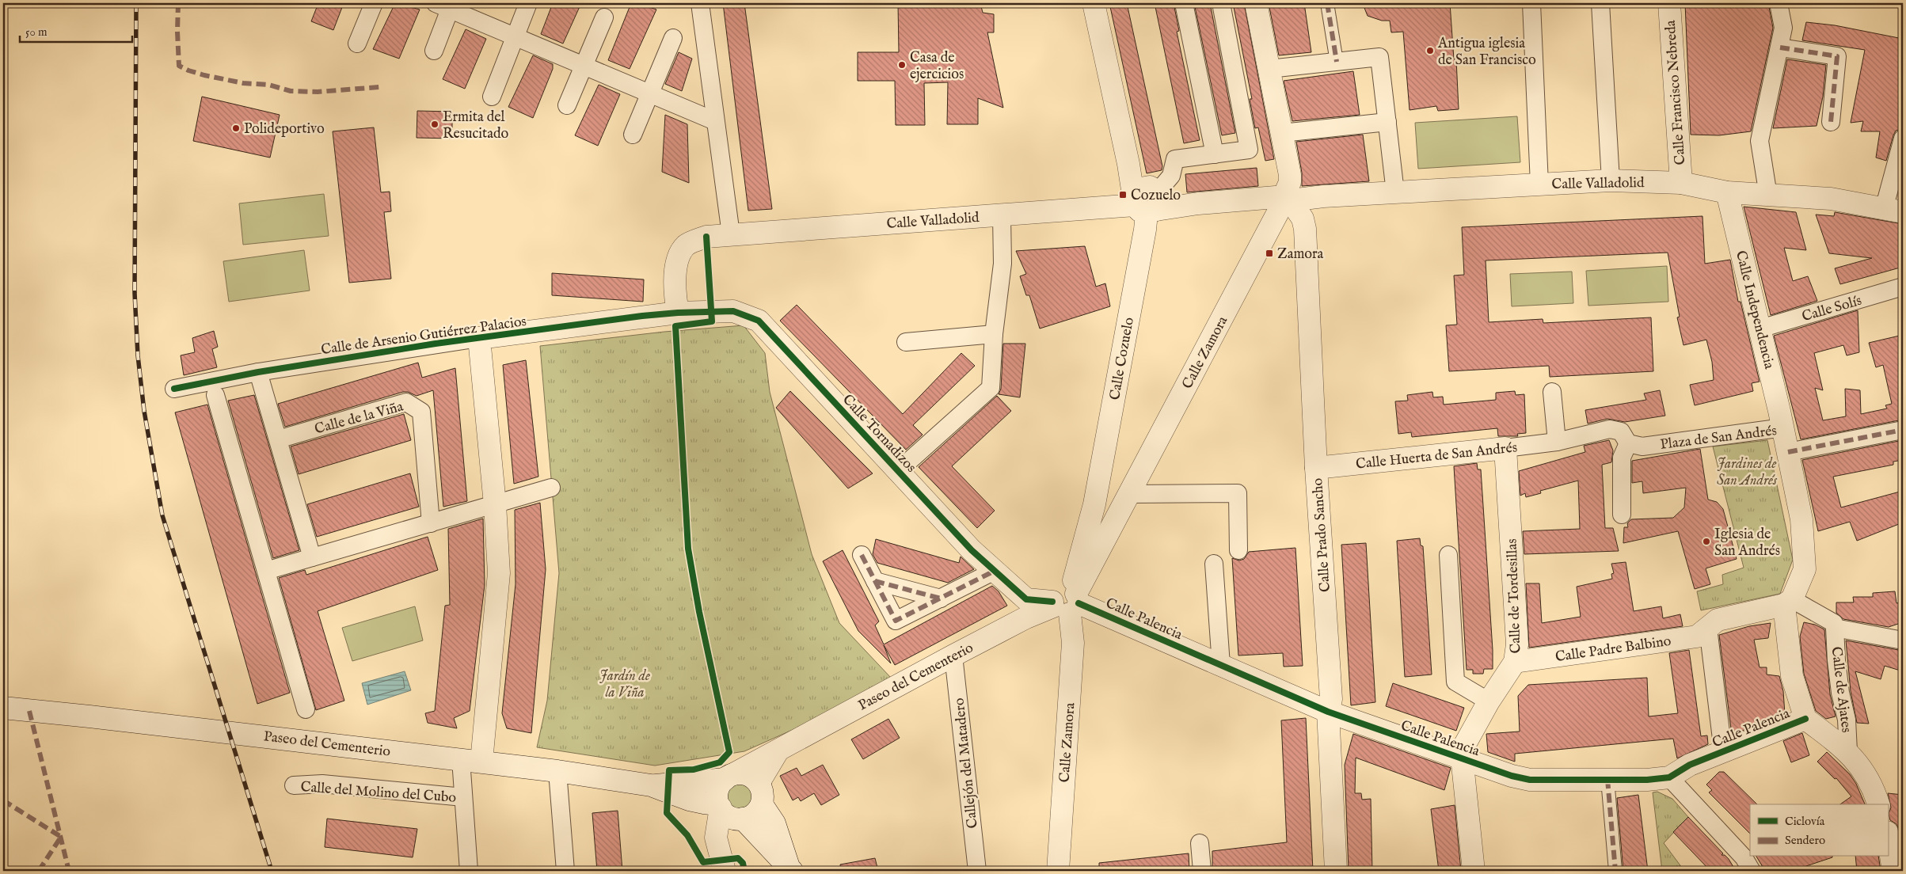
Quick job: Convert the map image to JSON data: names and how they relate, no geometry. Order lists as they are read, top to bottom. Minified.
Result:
{"streets":{"street":["Calle Francisco Nebreda","Calle Valladolid","Calle Solís","Calle Independencia","Calle de Arsenio Gutiérrez Palacios","Calle Zamora","Calle Cozuelo","Calle de la Viña","Calle Tornadizos","Plaza de San Andrés","Calle Huerta de San Andrés","Calle Prado Sancho","Calle de Tordesillas","Calle Palencia","Calle Padre Balbino","Paseo del Cementerio","Calle de Ajates","Callejón del Matadero","Calle del Molino del Cubo"]},"crossings":[["Calle Francisco Nebreda","Calle Valladolid"],["Calle Valladolid","Calle Independencia"],["Calle Valladolid","Calle de Arsenio Gutiérrez Palacios"],["Calle Valladolid","Calle Zamora"],["Calle Valladolid","Calle Cozuelo"],["Calle Valladolid","Calle Tornadizos"],["Calle Valladolid","Calle Prado Sancho"],["Calle Solís","Calle Independencia"],["Calle Independencia","Plaza de San Andrés"],["Calle de Arsenio Gutiérrez Palacios","Calle Tornadizos"],["Calle Zamora","Calle Cozuelo"],["Calle Zamora","Calle Tornadizos"],["Calle Zamora","Calle Prado Sancho"],["Calle Zamora","Calle Palencia"],["Calle Zamora","Paseo del Cementerio"],["Calle Cozuelo","Calle Tornadizos"],["Calle Cozuelo","Calle Palencia"],["Calle Cozuelo","Paseo del Cementerio"],["Calle Tornadizos","Calle Palencia"],["Calle Tornadizos","Paseo del Cementerio"],["Plaza de San Andrés","Calle Huerta de San Andrés"],["Calle Huerta de San Andrés","Calle Prado Sancho"],["Calle Huerta de San Andrés","Calle de Tordesillas"],["Calle Prado Sancho","Calle Palencia"],["Calle de Tordesillas","Calle Palencia"],["Calle de Tordesillas","Calle Padre Balbino"],["Calle Palencia","Paseo del Cementerio"],["Calle Palencia","Calle de Ajates"],["Paseo del Cementerio","Callejón del Matadero"],["Paseo del Cementerio","Calle del Molino del Cubo"]],"parks":["Jardines de San Andrés","Jardín de la Viña"],"places":{"other":["Antigua iglesia de San Francisco","Casa de ejercicios","Ermita del Resucitado","Polideportivo","Iglesia de San Andrés"],"transit":["Cozuelo","Zamora"]},"legend":["Ciclovía","Sendero"],"scale_bar":"50 m"}
